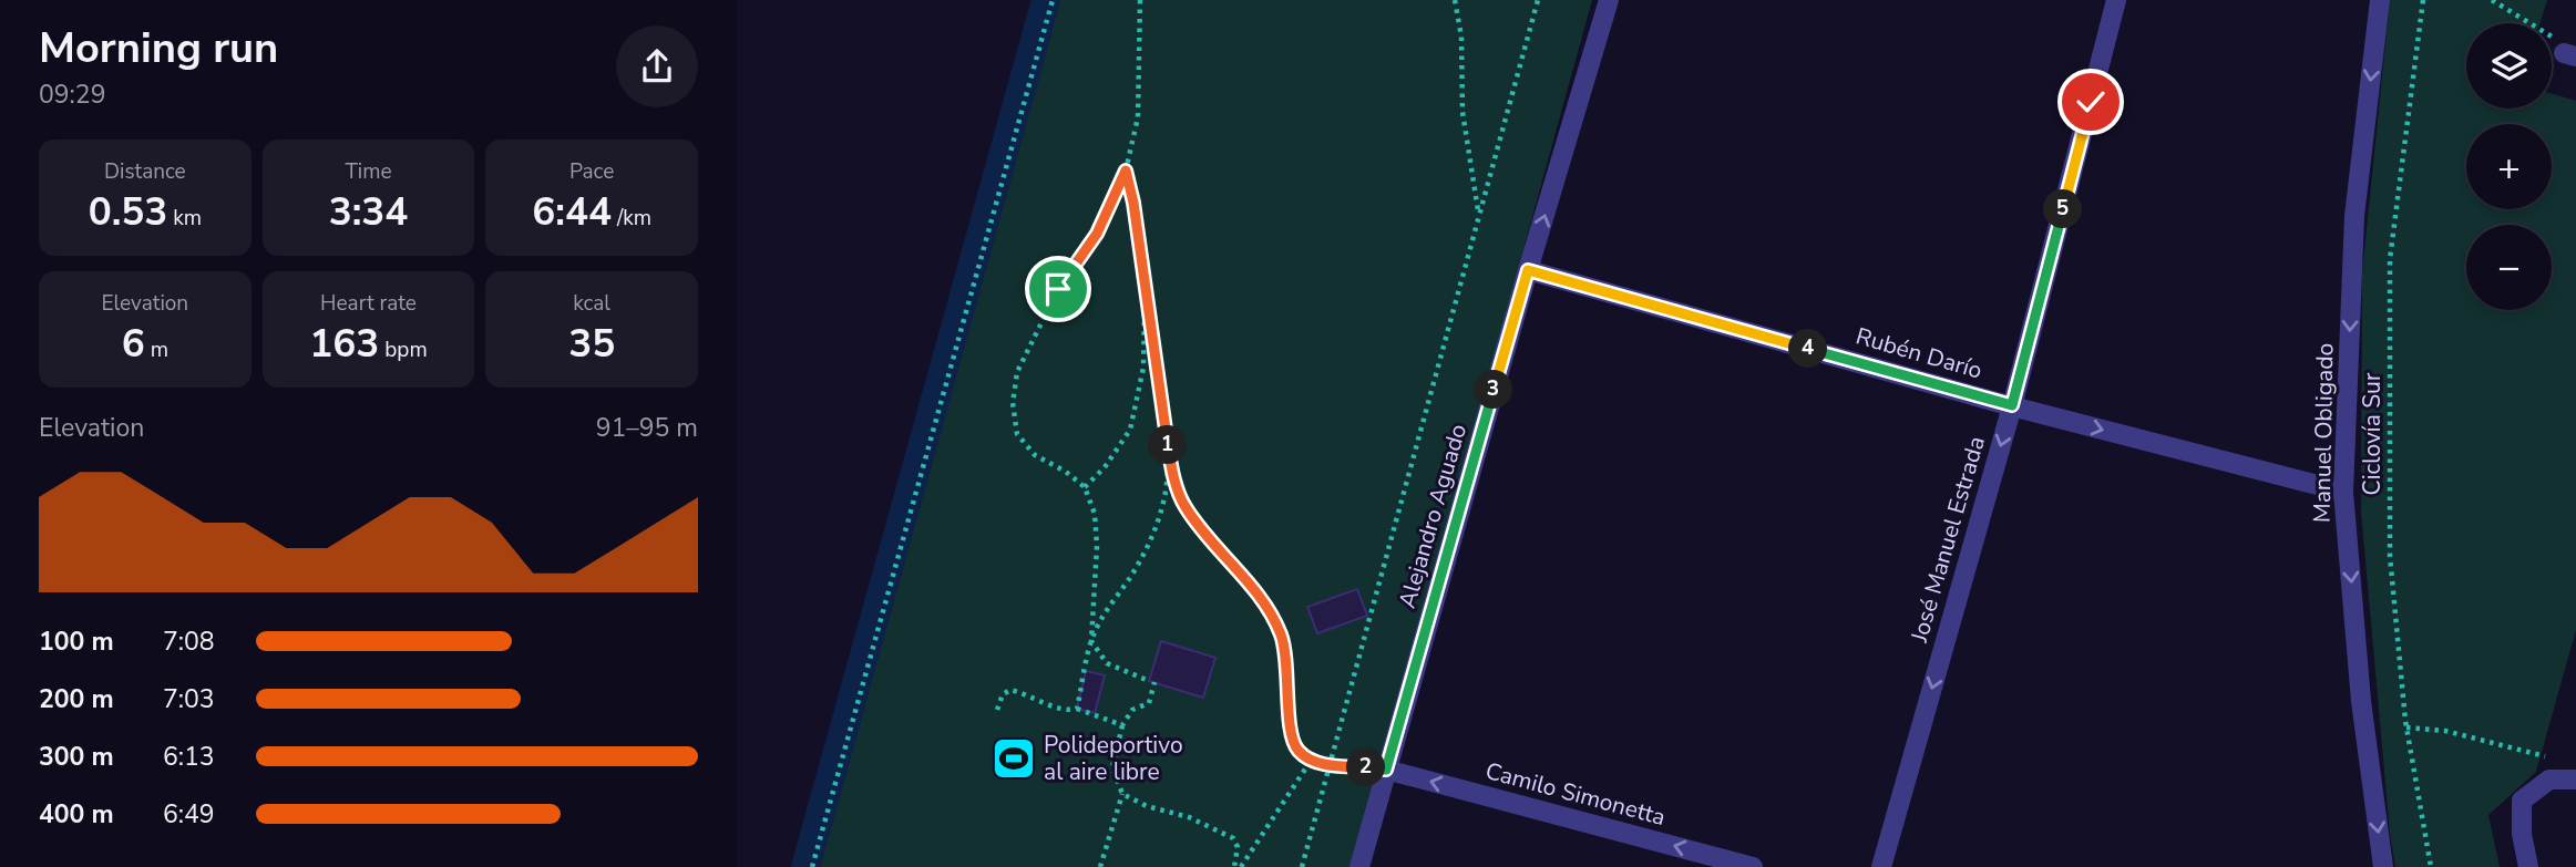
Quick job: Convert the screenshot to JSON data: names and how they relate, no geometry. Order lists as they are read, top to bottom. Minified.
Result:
{"streets":{"street":["Rubén Darío","Manuel Obligado","Alejandro Aguado","José Manuel Estrada","Camilo Simonetta"],"path":["Ciclovía Sur"]},"crossings":[["Rubén Darío","Manuel Obligado"],["Rubén Darío","Alejandro Aguado"],["Rubén Darío","José Manuel Estrada"],["Alejandro Aguado","Camilo Simonetta"]],"one_way":["Rubén Darío","Manuel Obligado","José Manuel Estrada","Camilo Simonetta"],"places":{"sports":["Polideportivo al aire libre"]},"page":{"heading":["Morning run","09:29"],"map_buttons":["+","−"],"stats":[["Distance","0.53 km"],["Time","3:34"],["Pace","6:44 /km"],["Elevation","6 m"],["Heart rate","163 bpm"],["kcal","35"]],"pins":["5","4","3","1","2"],"chart":["Elevation","91–95 m"],"list":[{"name":"100 m","note":"7:08"},{"name":"200 m","note":"7:03"},{"name":"300 m","note":"6:13"},{"name":"400 m","note":"6:49"}]}}
